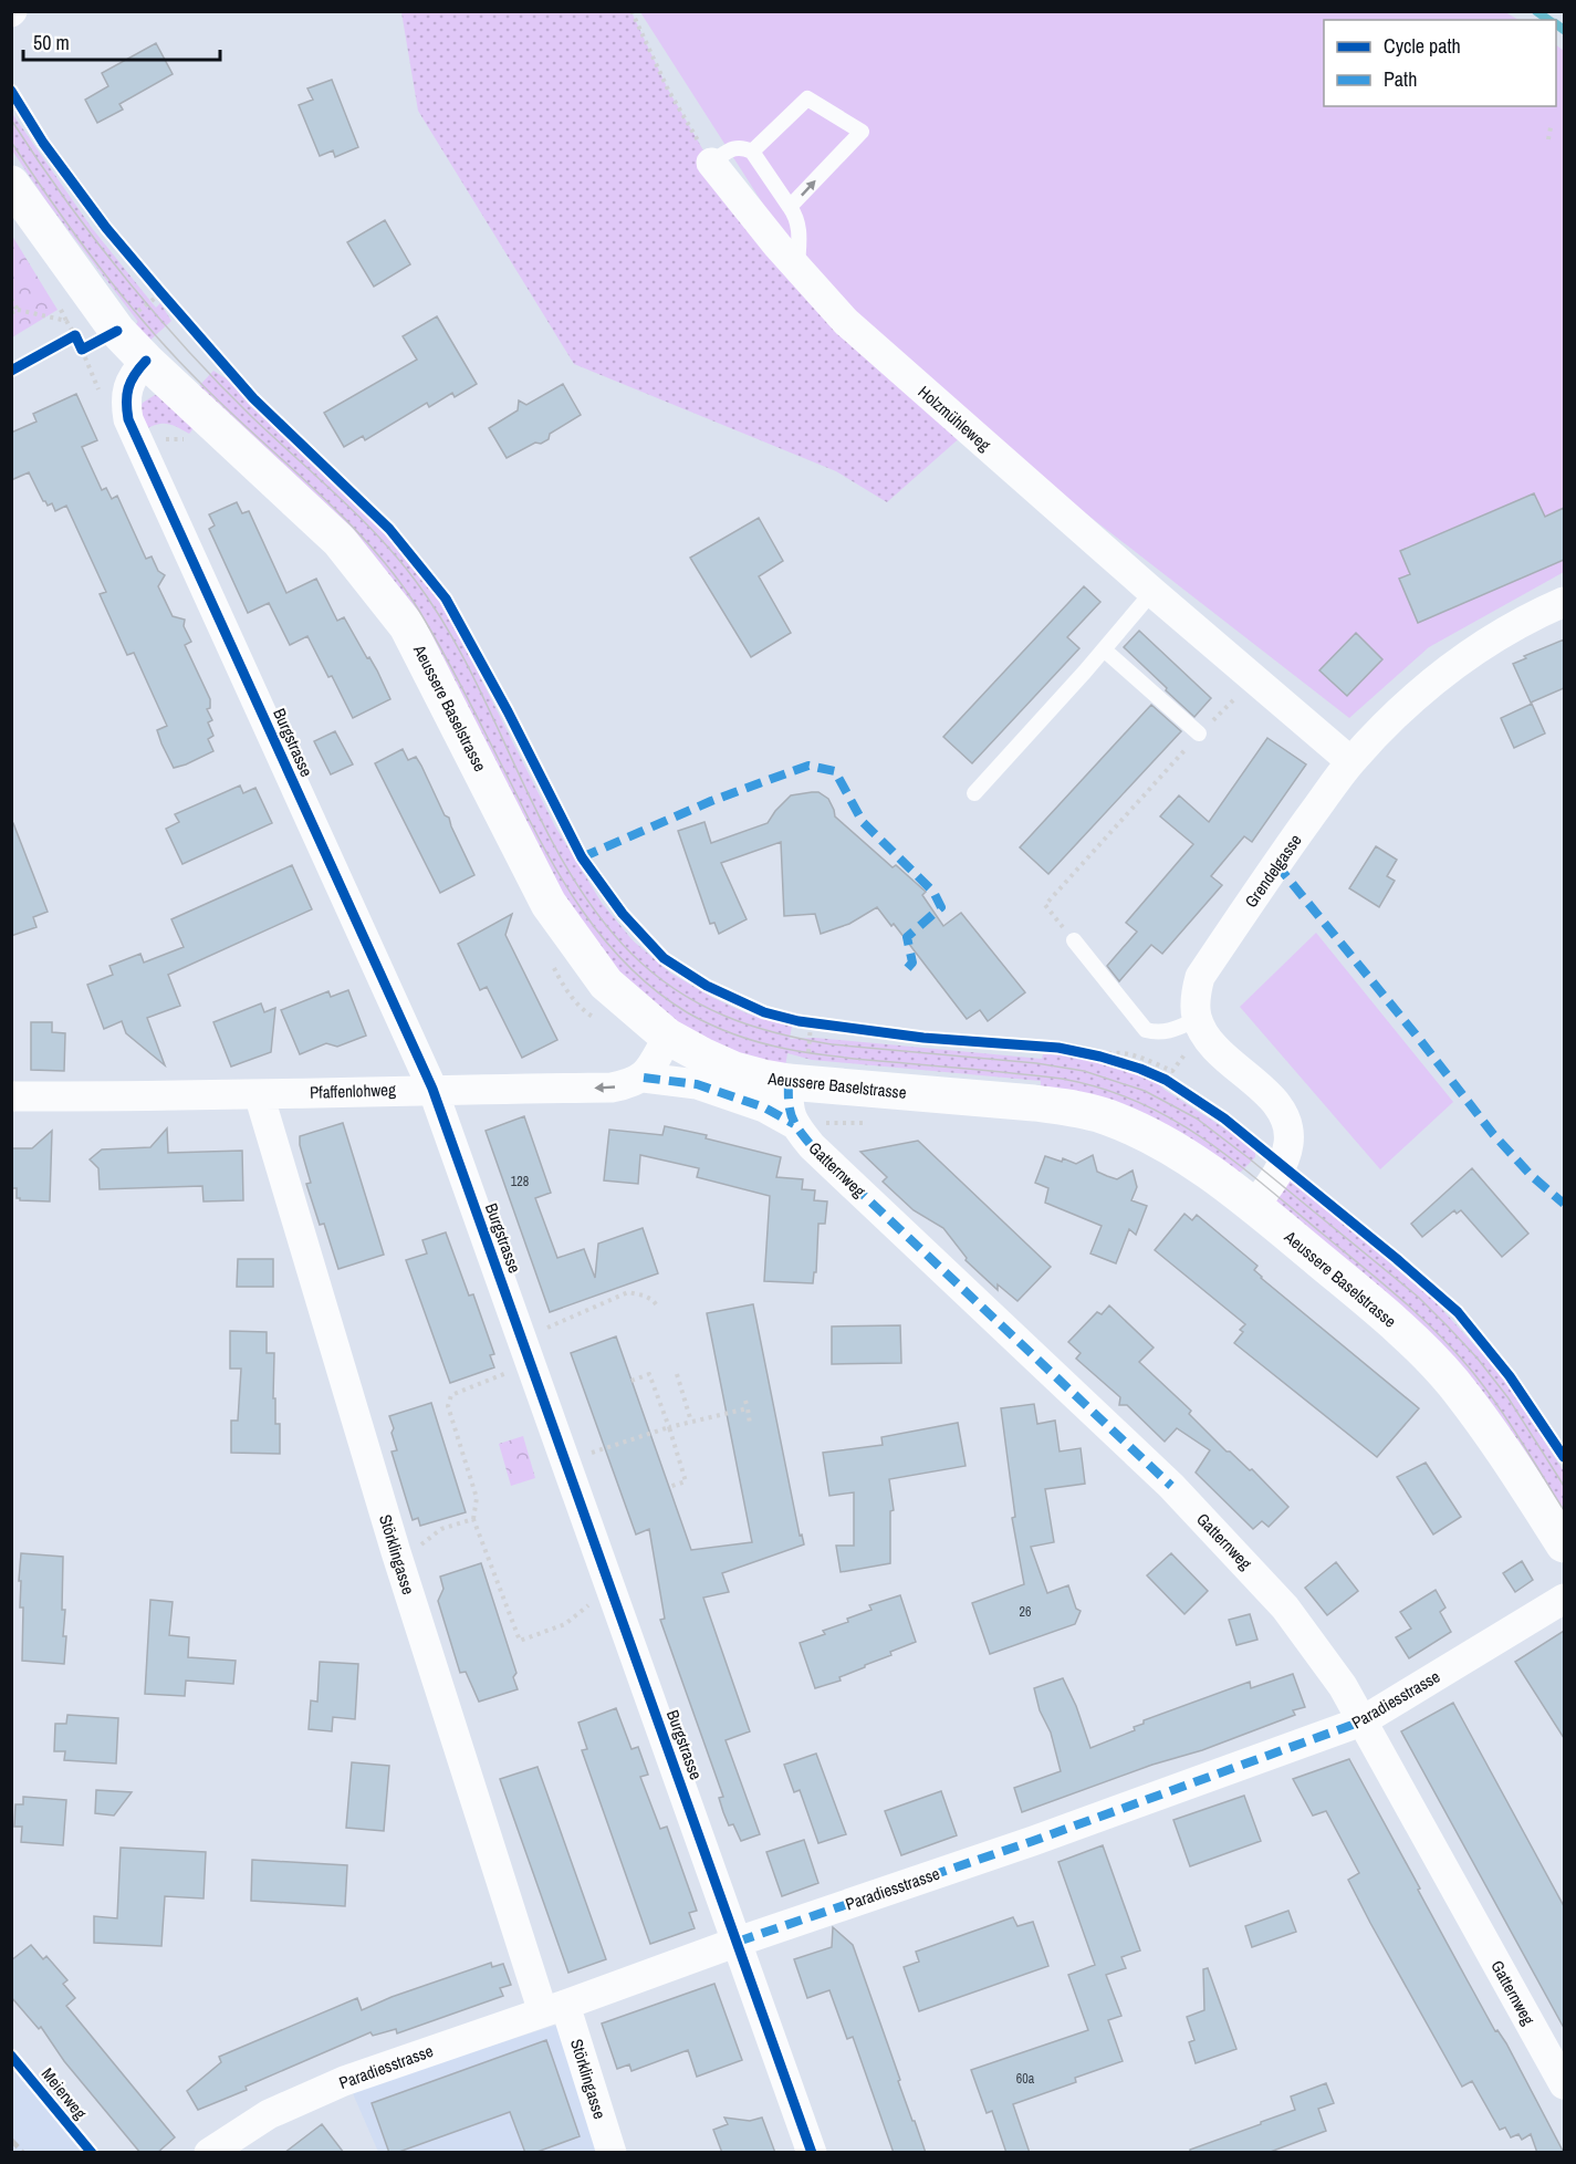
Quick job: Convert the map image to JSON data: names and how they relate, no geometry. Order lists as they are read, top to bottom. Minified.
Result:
{"streets":{"main road":["Aeussere Baselstrasse"],"street":["Holzmühleweg","Burgstrasse","Grendelgasse","Pfaffenlohweg","Gatternweg","Störklingasse","Paradiesstrasse"],"cycle path":["Meierweg"]},"crossings":[["Holzmühleweg","Grendelgasse"],["Aeussere Baselstrasse","Burgstrasse"],["Burgstrasse","Pfaffenlohweg"],["Burgstrasse","Paradiesstrasse"],["Pfaffenlohweg","Gatternweg"],["Pfaffenlohweg","Störklingasse"],["Gatternweg","Paradiesstrasse"],["Störklingasse","Paradiesstrasse"]],"house_numbers":["128","26","60a"],"legend":["Cycle path","Path"],"scale_bar":"50 m"}
